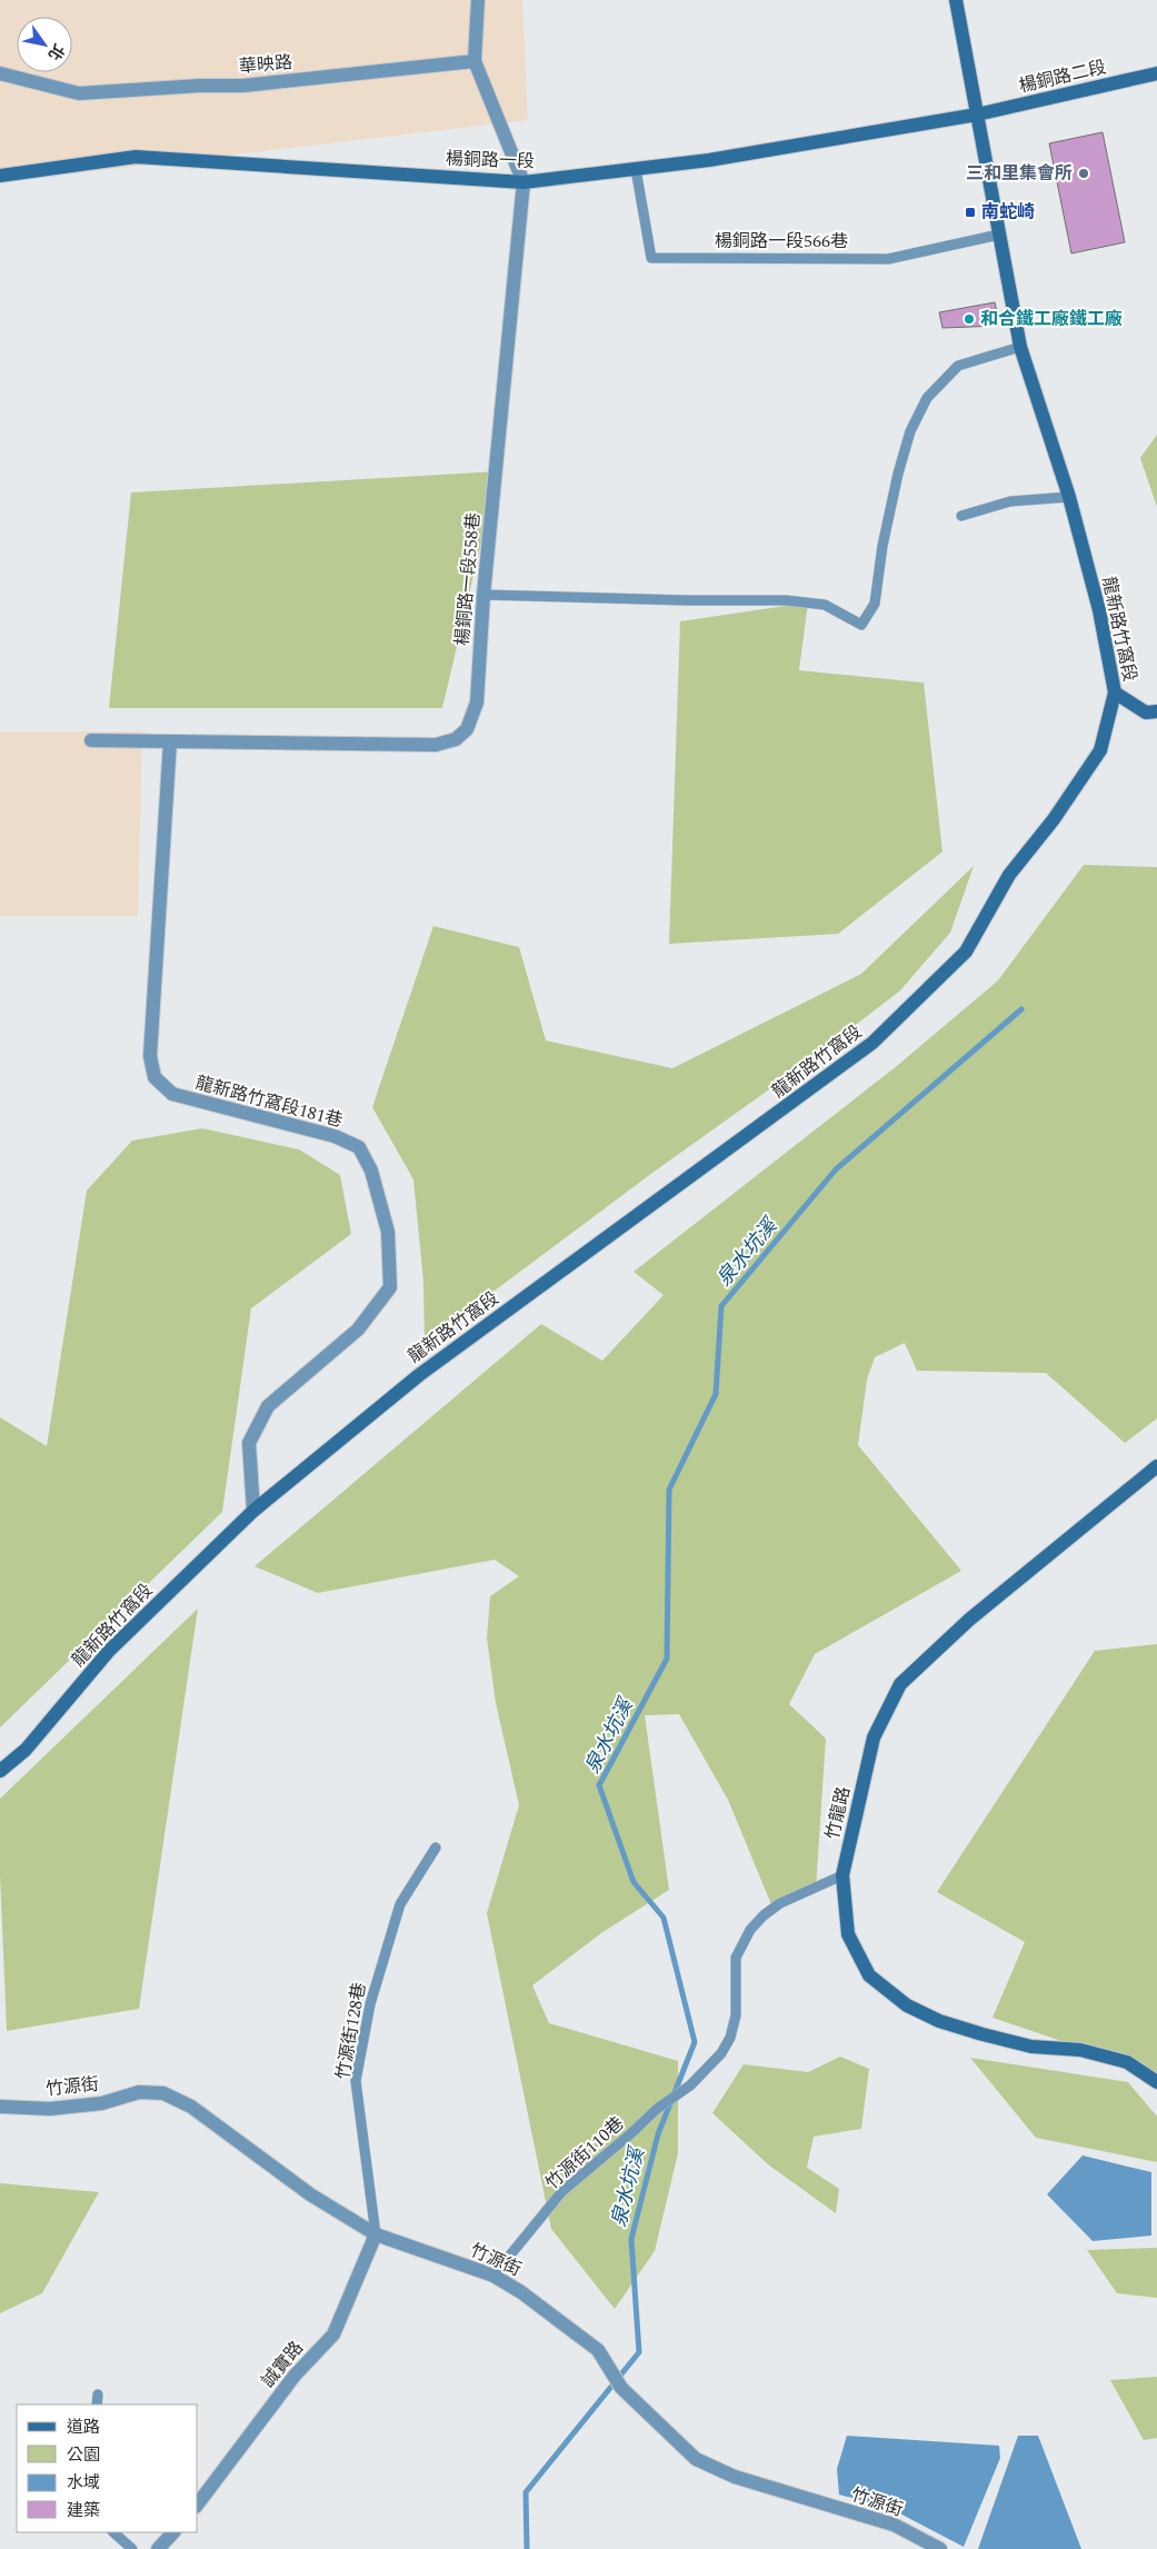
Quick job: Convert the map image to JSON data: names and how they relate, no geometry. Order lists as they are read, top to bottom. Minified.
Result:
{"streets":{"street":["華映路","楊銅路二段","楊銅路一段","楊銅路一段558巷","龍新路竹窩段","龍新路竹窩段181巷","竹龍路","竹源街","誠實路"],"lane":["楊銅路一段566巷","竹源街128巷","竹源街110巷"]},"crossings":[["華映路","楊銅路一段558巷"],["楊銅路二段","楊銅路一段"],["楊銅路二段","龍新路竹窩段"],["楊銅路一段","楊銅路一段566巷"],["楊銅路一段","楊銅路一段558巷"],["楊銅路一段","龍新路竹窩段"],["楊銅路一段566巷","龍新路竹窩段"],["楊銅路一段558巷","龍新路竹窩段181巷"],["龍新路竹窩段","龍新路竹窩段181巷"],["竹龍路","竹源街110巷"],["竹源街128巷","竹源街"],["竹源街128巷","誠實路"],["竹源街","竹源街110巷"],["竹源街","誠實路"]],"water":["泉水坑溪"],"places":{"other":["三和里集會所","和合鐵工廠鐵工廠"],"transit":["南蛇崎"]},"legend":["道路","公園","水域","建築"],"north":"bottom right"}
